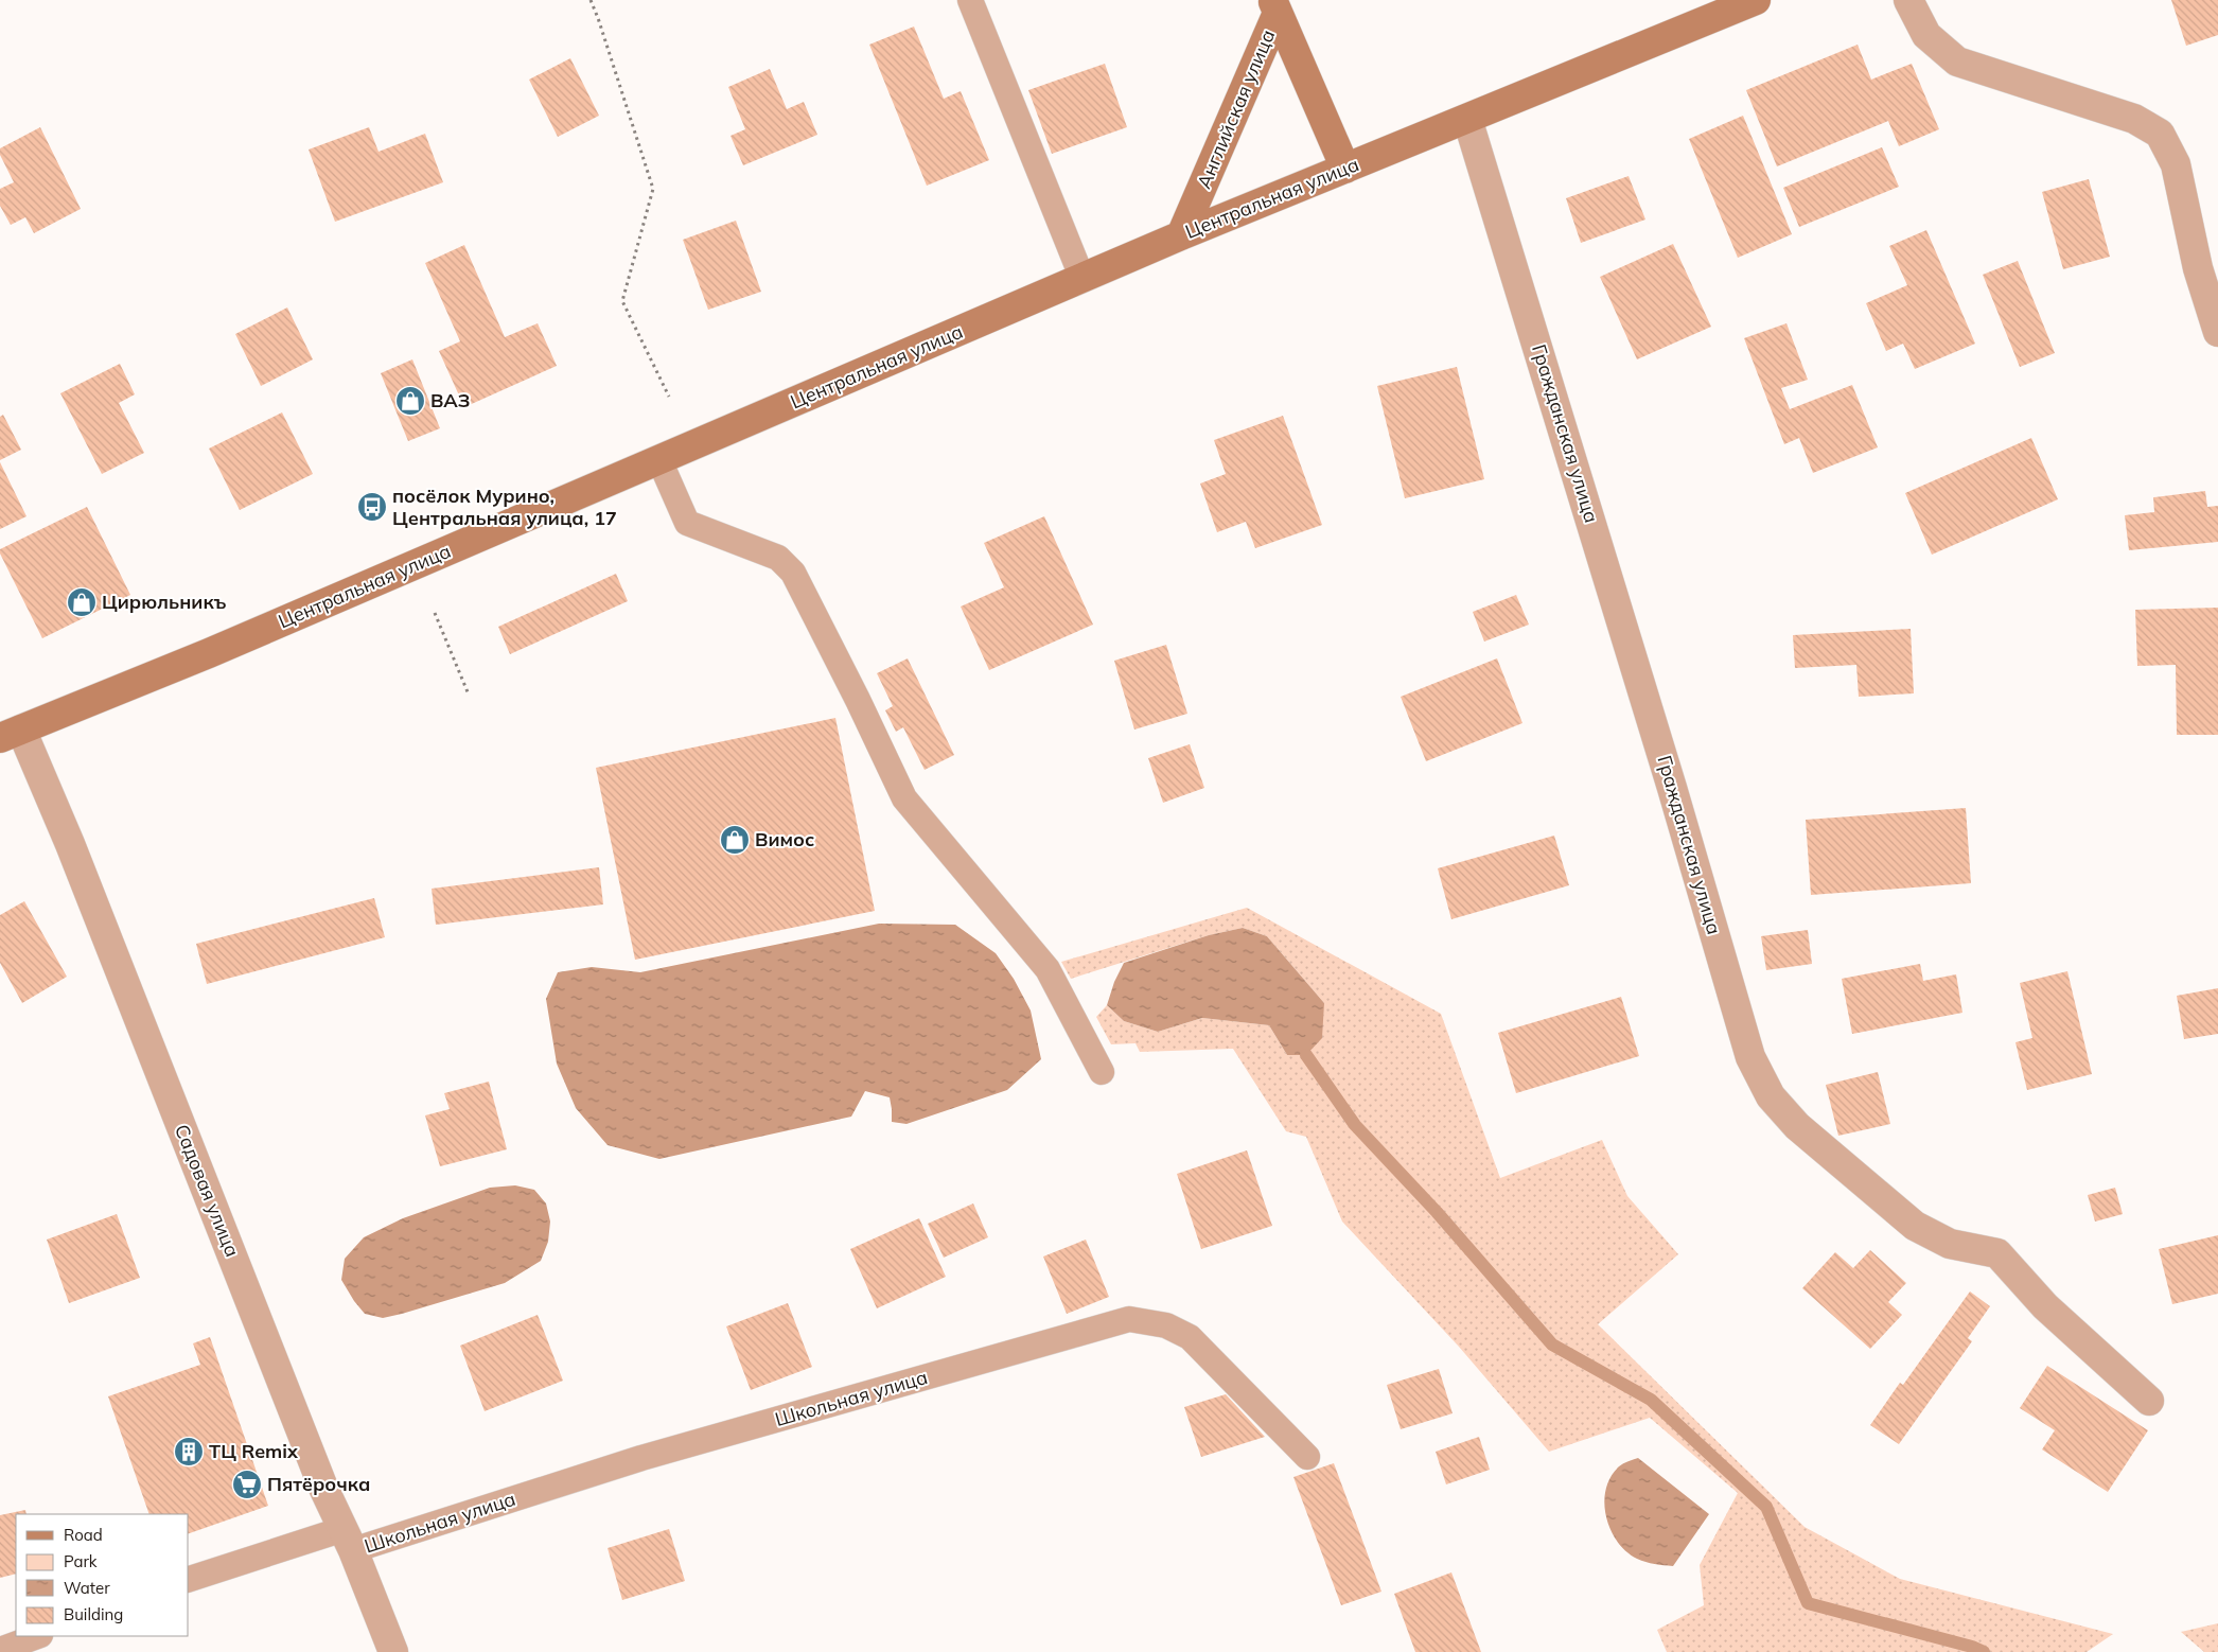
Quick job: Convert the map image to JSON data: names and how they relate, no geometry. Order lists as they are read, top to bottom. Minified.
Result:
{"streets":{"main road":["Английская улица","Центральная улица"],"street":["Гражданская улица","Садовая улица"],"lane":["Школьная улица"]},"crossings":[["Английская улица","Центральная улица"],["Центральная улица","Гражданская улица"],["Центральная улица","Садовая улица"],["Садовая улица","Школьная улица"]],"places":{"shop":["ВАЗ","Цирюльникъ","Вимос"],"bus stop":["посёлок Мурино, Центральная улица, 17"],"building":["ТЦ Remix"],"supermarket":["Пятёрочка"]},"legend":["Road","Park","Water","Building"]}
